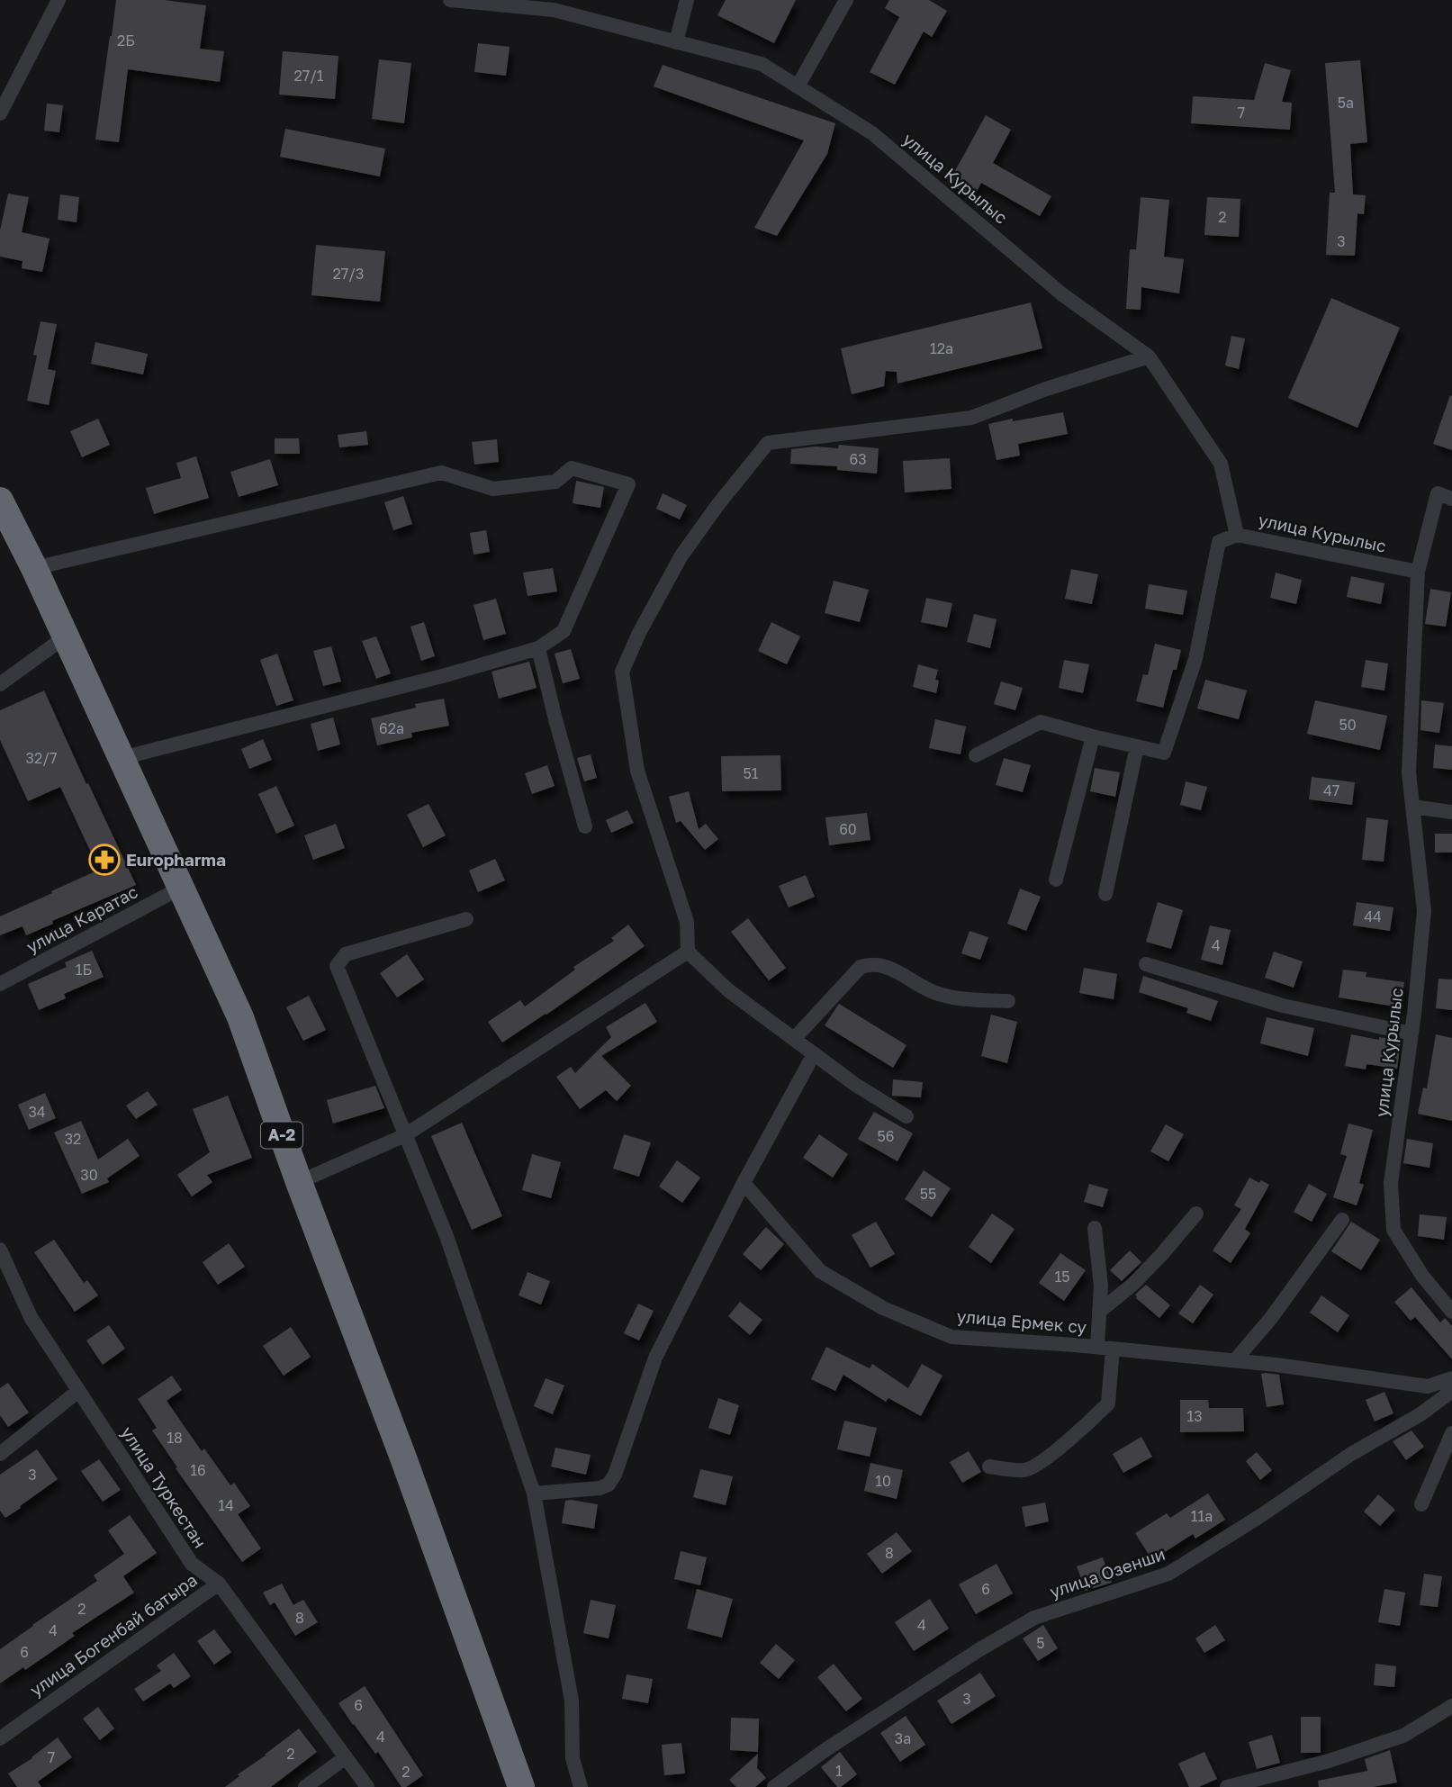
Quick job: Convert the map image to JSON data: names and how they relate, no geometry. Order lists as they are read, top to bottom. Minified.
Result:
{"streets":{"highway":["A-2"],"street":["улица Курылыс","улица Каратас","улица Ермек су","улица Туркестан","улица Озенши","улица Богенбай батыра"]},"crossings":[["улица Каратас","A-2"],["улица Туркестан","улица Богенбай батыра"]],"places":{"pharmacy":["Europharma"]},"house_numbers":["2Б","27/1","5а","7","2","3","27/3","12а","63","50","62а","32/7","51","47","60","44","4","1Б","34","56","32","30","55","15","13","18","16","3","10","14","11а","8","6","2","8","4","4","5","6","3","6","4","3а","2","7","1","2"]}
